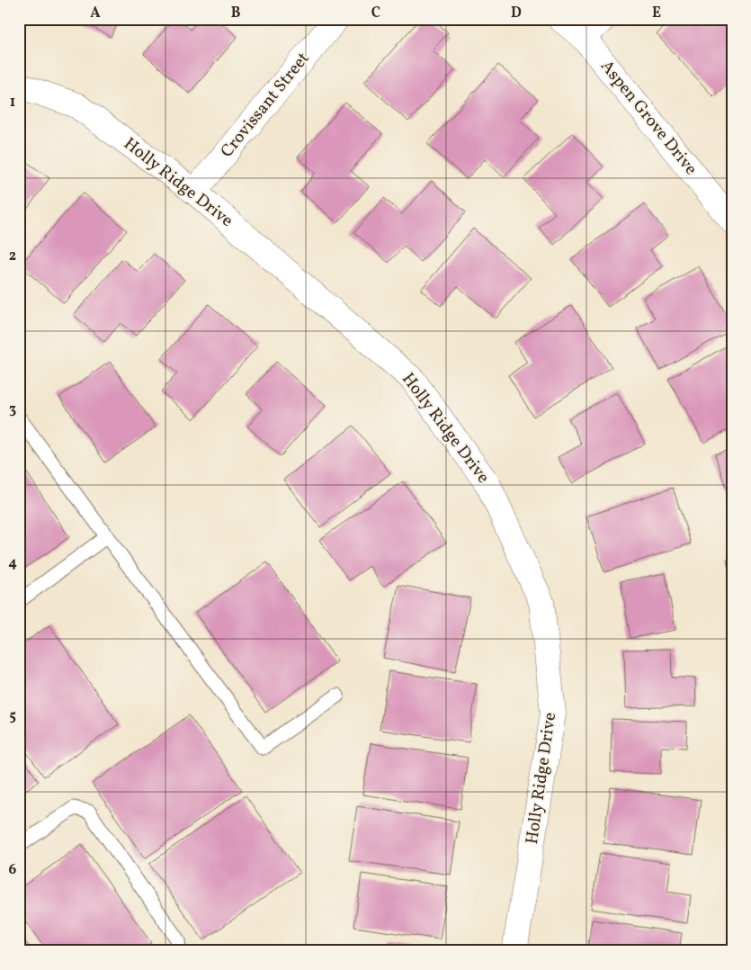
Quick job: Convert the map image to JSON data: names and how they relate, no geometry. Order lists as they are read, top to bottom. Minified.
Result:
{"streets":{"street":["Crovissant Street","Aspen Grove Drive","Holly Ridge Drive"]},"crossings":[["Crovissant Street","Holly Ridge Drive"]],"grid":{"columns":["A","B","C","D","E"],"rows":["1","2","3","4","5","6"]}}
